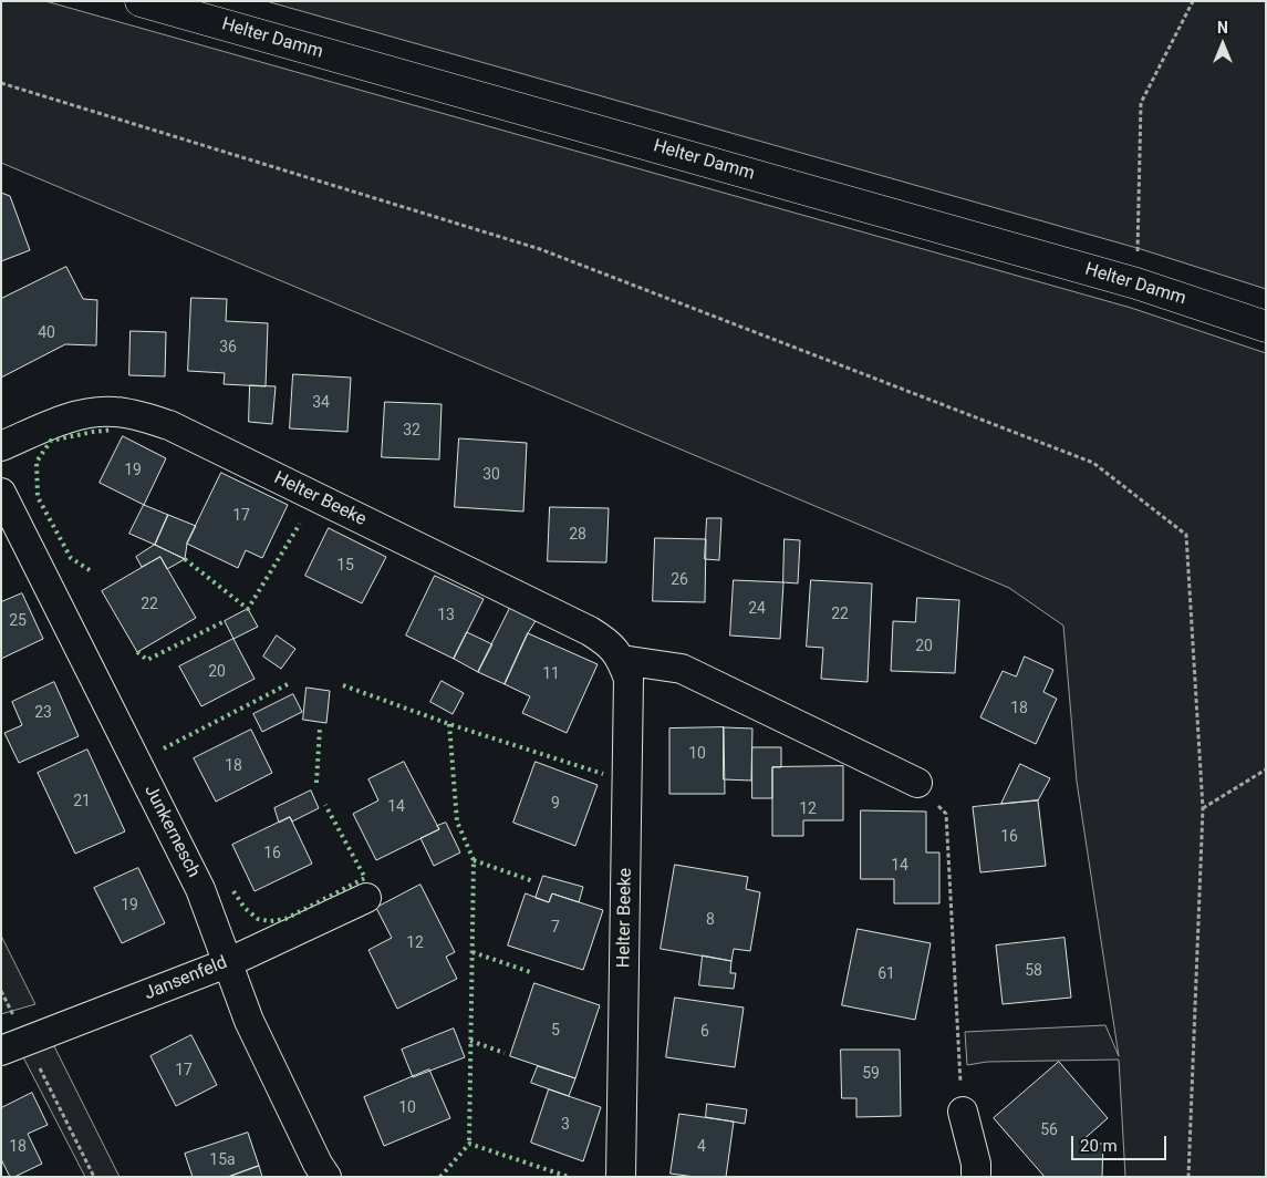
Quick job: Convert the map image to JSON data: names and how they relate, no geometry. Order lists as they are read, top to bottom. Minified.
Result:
{"streets":{"street":["Helter Damm","Helter Beeke","Junkernesch","Jansenfeld"]},"crossings":[["Junkernesch","Jansenfeld"]],"house_numbers":["40","36","34","32","19","30","17","28","15","26","22","24","22","13","25","20","20","11","18","23","10","18","21","9","14","12","16","16","14","19","8","7","12","58","61","5","6","17","59","10","3","56","18","4","15a"],"scale_bar":"20 m","north":"top"}
